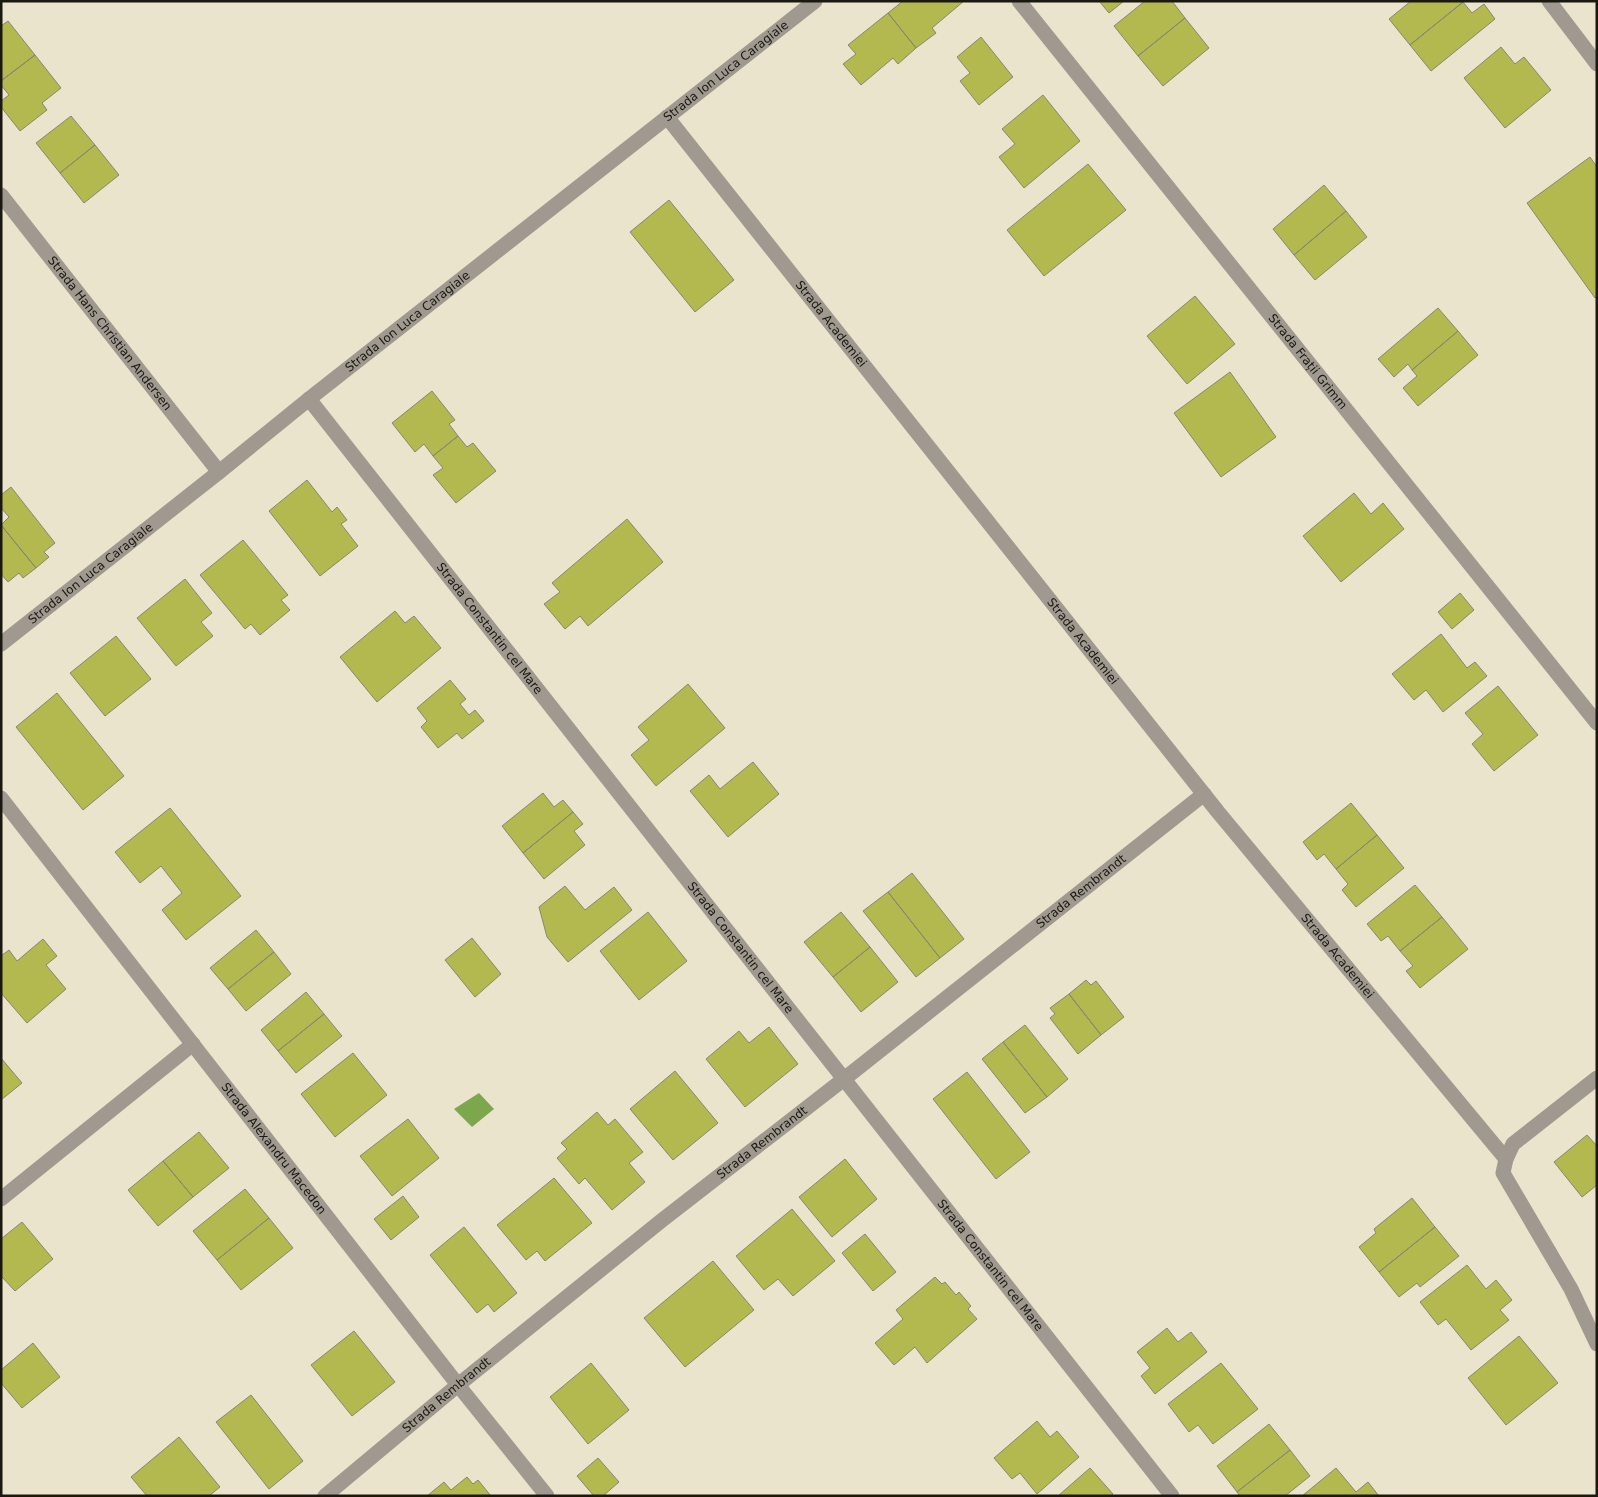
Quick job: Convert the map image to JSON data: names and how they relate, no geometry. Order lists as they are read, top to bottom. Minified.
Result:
{"streets":{"street":["Strada Ion Luca Caragiale","Strada Academiei","Strada Hans Christian Andersen","Strada Frații Grimm","Strada Constantin cel Mare","Strada Rembrandt","Strada Alexandru Macedon"]},"crossings":[["Strada Ion Luca Caragiale","Strada Academiei"],["Strada Ion Luca Caragiale","Strada Hans Christian Andersen"],["Strada Ion Luca Caragiale","Strada Constantin cel Mare"],["Strada Academiei","Strada Rembrandt"],["Strada Constantin cel Mare","Strada Rembrandt"],["Strada Rembrandt","Strada Alexandru Macedon"]]}
